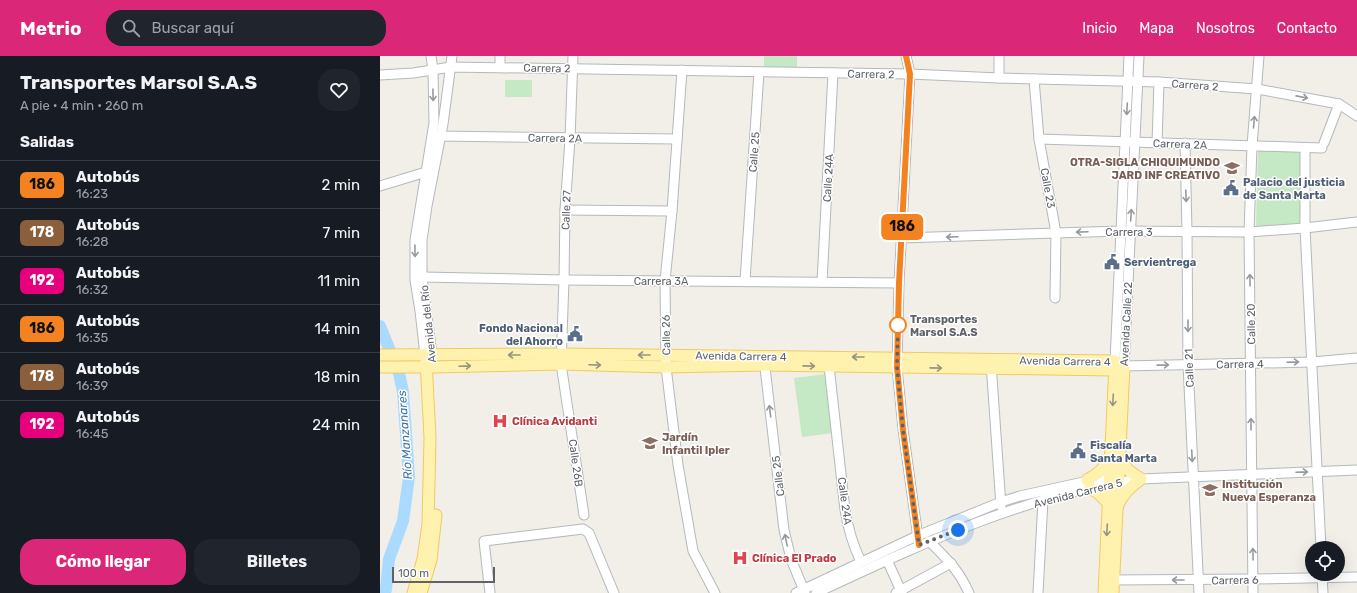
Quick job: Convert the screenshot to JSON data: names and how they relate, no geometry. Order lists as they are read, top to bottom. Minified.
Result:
{"streets":{"main road":["Avenida del Río","Avenida Calle 22","Avenida Carrera 4"],"street":["Carrera 2","Carrera 2A","Calle 25","Calle 24A","Calle 23","Calle 27","Carrera 3","Carrera 3A","Calle 20","Calle 26","Carrera 4","Calle 21","Calle 26B","Avenida Carrera 5","Carrera 6"]},"crossings":[["Carrera 2","Carrera 2A"],["Carrera 2","Calle 25"],["Carrera 2","Calle 24A"],["Carrera 2","Calle 23"],["Carrera 2","Calle 27"],["Carrera 2","Avenida del Río"],["Carrera 2","Avenida Calle 22"],["Carrera 2","Calle 20"],["Carrera 2","Calle 26"],["Carrera 2A","Calle 23"],["Carrera 2A","Calle 27"],["Carrera 2A","Avenida del Río"],["Carrera 2A","Avenida Calle 22"],["Carrera 2A","Calle 20"],["Carrera 2A","Calle 26"],["Carrera 2A","Calle 21"],["Calle 25","Carrera 3A"],["Calle 25","Avenida Carrera 4"],["Calle 25","Avenida Carrera 5"],["Calle 24A","Carrera 3A"],["Calle 24A","Avenida Carrera 4"],["Calle 24A","Avenida Carrera 5"],["Calle 23","Carrera 3"],["Calle 27","Carrera 3A"],["Calle 27","Avenida Carrera 4"],["Calle 27","Calle 26B"],["Carrera 3","Avenida Calle 22"],["Carrera 3","Calle 20"],["Carrera 3","Calle 21"],["Carrera 3A","Avenida del Río"],["Carrera 3A","Calle 26"],["Avenida del Río","Avenida Carrera 4"],["Avenida Calle 22","Avenida Carrera 4"],["Avenida Calle 22","Carrera 4"],["Avenida Calle 22","Avenida Carrera 5"],["Avenida Calle 22","Carrera 6"],["Calle 20","Carrera 4"],["Calle 20","Avenida Carrera 5"],["Calle 20","Carrera 6"],["Calle 26","Avenida Carrera 4"],["Avenida Carrera 4","Carrera 4"],["Avenida Carrera 4","Calle 26B"],["Carrera 4","Calle 21"],["Calle 21","Avenida Carrera 5"],["Calle 21","Carrera 6"]],"one_way":["Calle 25","Carrera 3","Carrera 4","Calle 21","Carrera 6"],"water":["Río Manzanares"],"places":{"school or university":["OTRA-SIGLA CHIQUIMUNDO JARD INF CREATIVO","Jardín Infantil Ipler","Institución Nueva Esperanza"],"public building":["Palacio del justicia de Santa Marta","Servientrega","Fondo Nacional del Ahorro","Fiscalía Santa Marta"],"other":["Transportes Marsol S.A.S"],"hospital":["Clínica Avidanti","Clínica El Prado"]},"lines":["bus line 186"],"scale_bar":"100 m","page":{"header":"Metrio","search":"Buscar aquí","nav":["Inicio","Mapa","Nosotros","Contacto"],"heading":[["Transportes Marsol S.A.S","A pie · 4 min · 260 m"],"Salidas"],"on_map":"186","list":[{"mark":"186","name":"Autobús","note":"16:23","value":"2 min"},{"mark":"178","name":"Autobús","note":"16:28","value":"7 min"},{"mark":"192","name":"Autobús","note":"16:32","value":"11 min"},{"mark":"186","name":"Autobús","note":"16:35","value":"14 min"},{"mark":"178","name":"Autobús","note":"16:39","value":"18 min"},{"mark":"192","name":"Autobús","note":"16:45","value":"24 min"}],"buttons":["Cómo llegar","Billetes"],"scale":"100 m"}}
